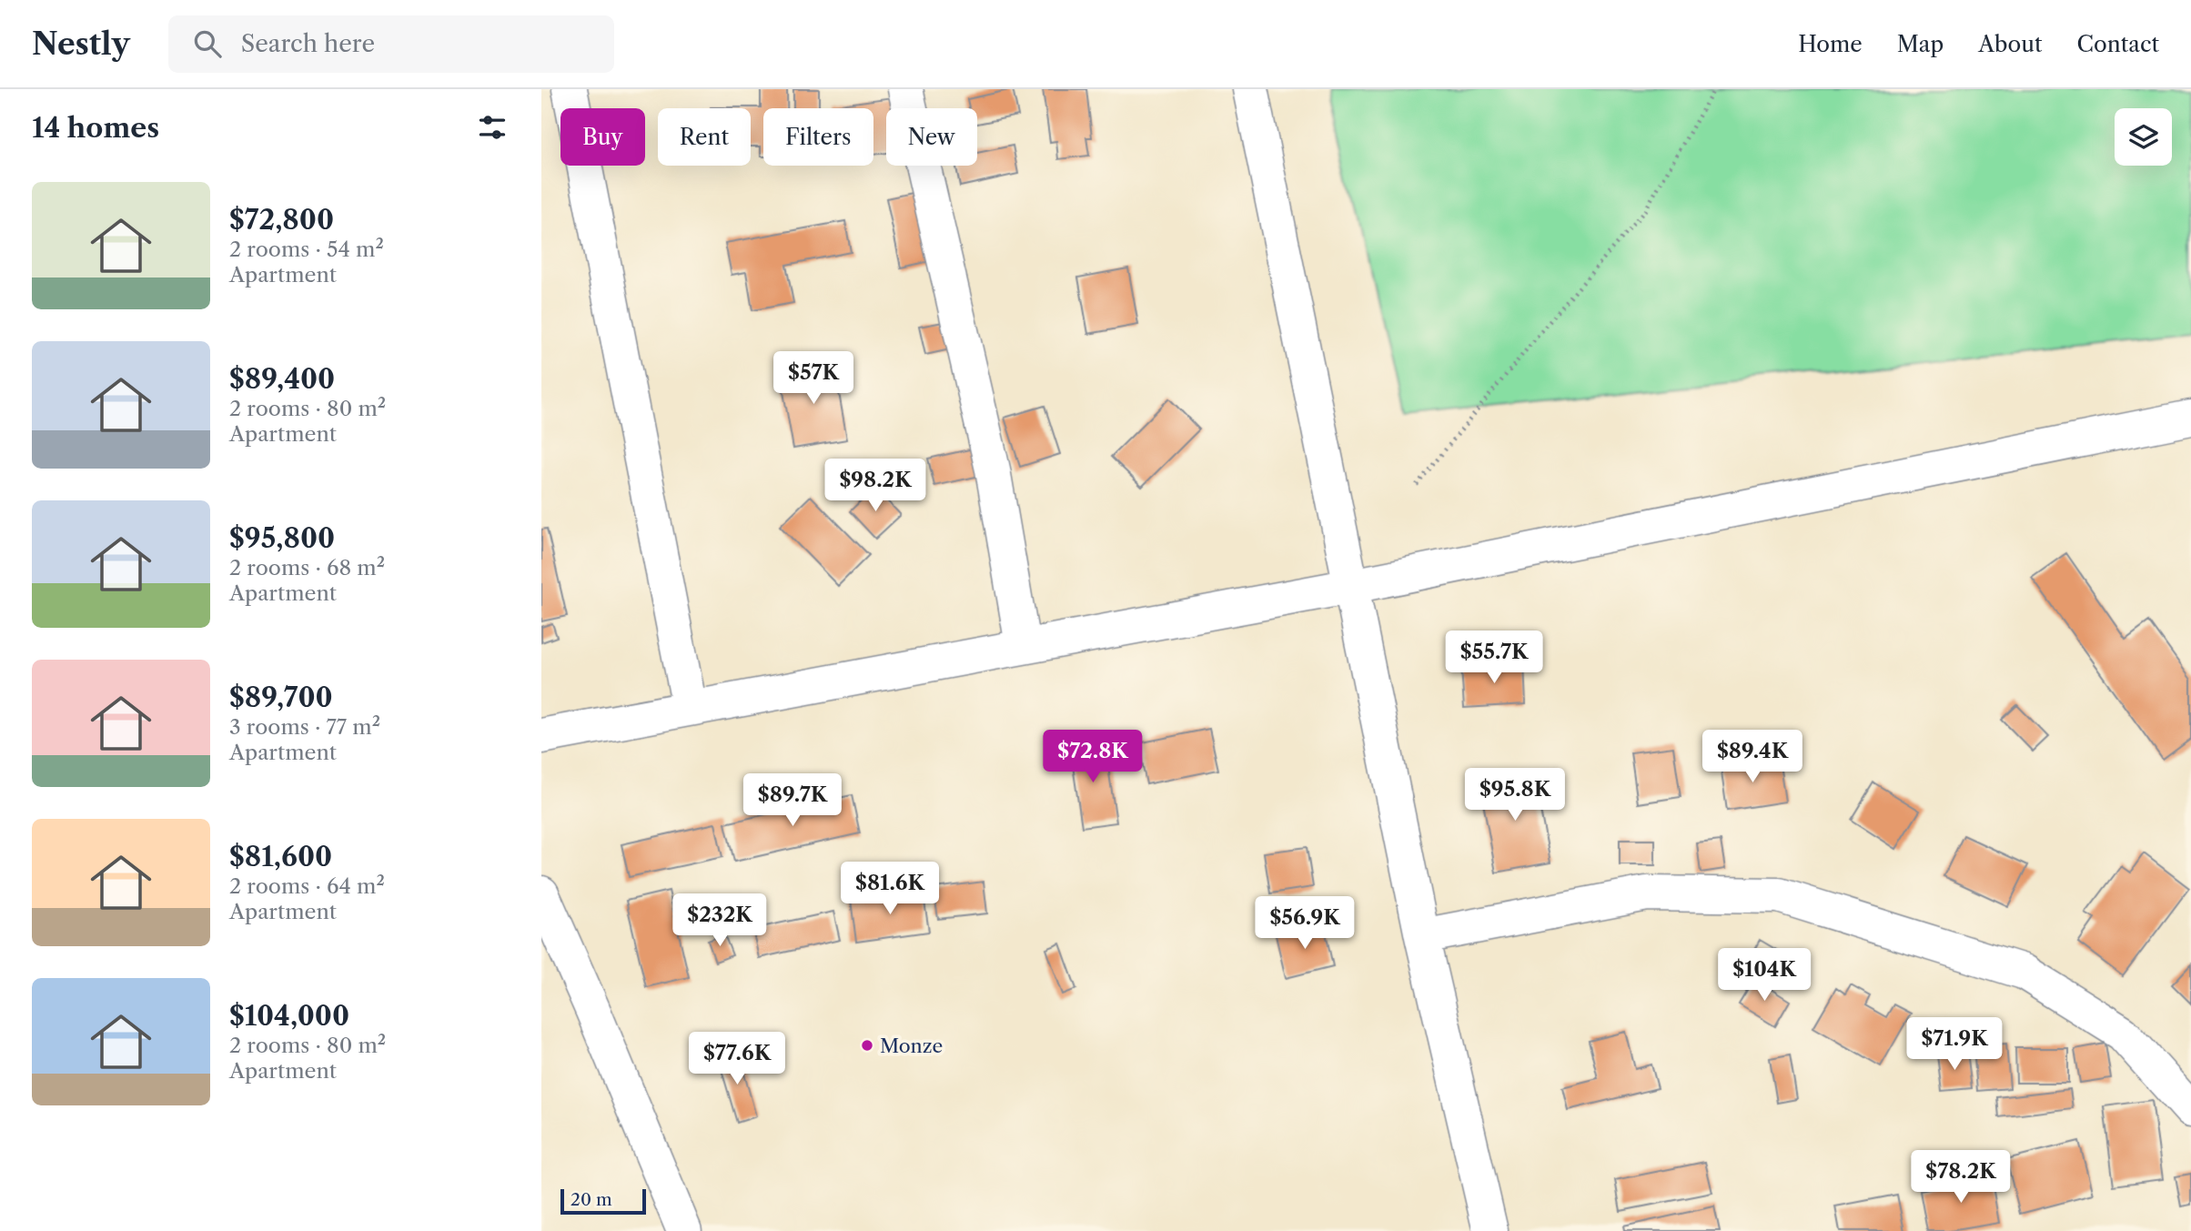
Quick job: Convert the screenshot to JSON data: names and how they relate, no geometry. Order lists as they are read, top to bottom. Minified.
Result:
{"places":["Monze"],"scale_bar":"20 m","page":{"header":"Nestly","search":"Search here","nav":["Home","Map","About","Contact"],"heading":"14 homes","chip":["Buy","Rent","Filters","New"],"list":[{"name":"$72,800","note":"2 rooms · 54 m² · Apartment"},{"name":"$89,400","note":"2 rooms · 80 m² · Apartment"},{"name":"$95,800","note":"2 rooms · 68 m² · Apartment"},{"name":"$89,700","note":"3 rooms · 77 m² · Apartment"},{"name":"$81,600","note":"2 rooms · 64 m² · Apartment"},{"name":"$104,000","note":"2 rooms · 80 m² · Apartment"}],"price":["$57K","$98.2K","$55.7K","$72.8K","$89.4K","$95.8K","$89.7K","$81.6K","$232K","$56.9K","$104K","$71.9K","$77.6K","$78.2K"],"scale":"20 m"}}
